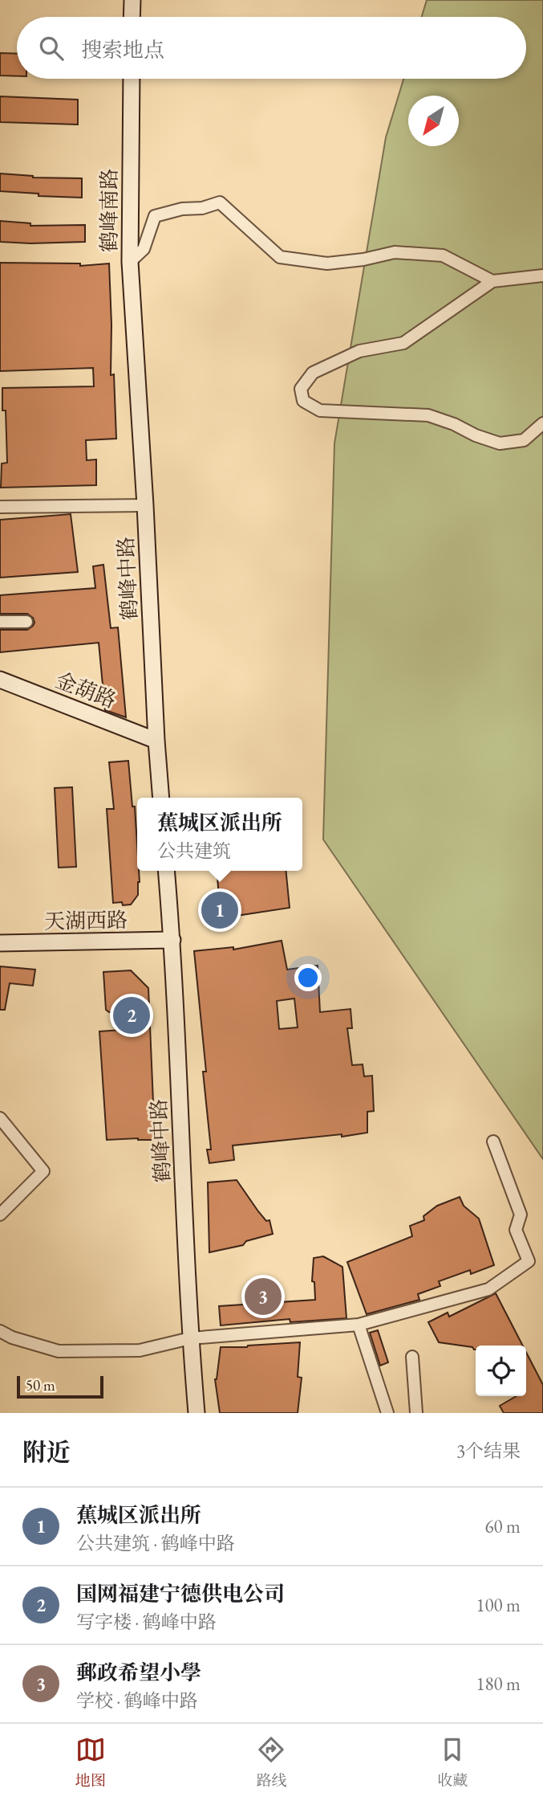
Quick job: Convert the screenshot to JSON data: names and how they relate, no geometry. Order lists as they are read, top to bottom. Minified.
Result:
{"streets":{"street":["鹤峰南路","鹤峰中路","金葫路","天湖西路"]},"crossings":[["鹤峰南路","鹤峰中路"],["鹤峰中路","金葫路"],["鹤峰中路","天湖西路"]],"scale_bar":"50 m","north":"bottom left","page":{"search":"搜索地点","popup":["蕉城区派出所","公共建筑"],"pins":["1","2","3"],"scale":"50 m","heading":["附近","3个结果"],"list":[{"mark":"1","name":"蕉城区派出所","note":"公共建筑 · 鹤峰中路","value":"60 m"},{"mark":"2","name":"国网福建宁德供电公司","note":"写字楼 · 鹤峰中路","value":"100 m"},{"mark":"3","name":"郵政希望小學","note":"学校 · 鹤峰中路","value":"180 m"}],"nav":["地图","路线","收藏"]}}
